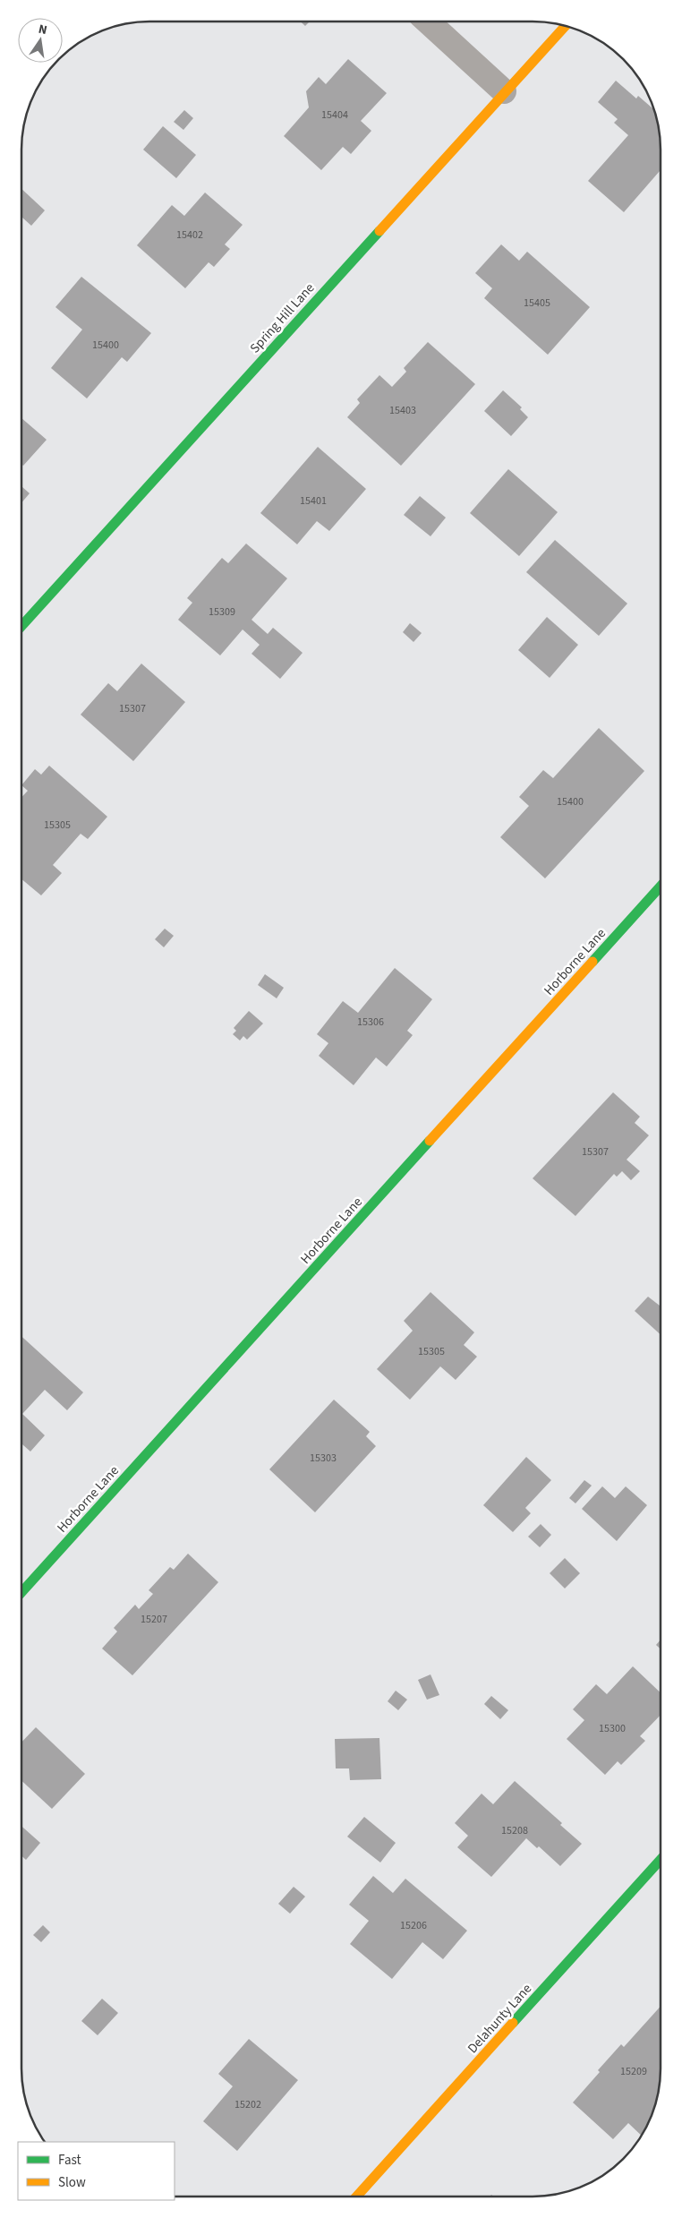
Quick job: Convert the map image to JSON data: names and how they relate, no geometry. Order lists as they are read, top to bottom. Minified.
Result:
{"streets":{"street":["Spring Hill Lane","Horborne Lane","Delahunty Lane"]},"house_numbers":["15404","15402","15405","15400","15403","15401","15309","15307","15400","15305","15306","15307","15305","15303","15207","15300","15208","15206","15209","15202"],"legend":["Fast","Slow"],"north":"top"}
